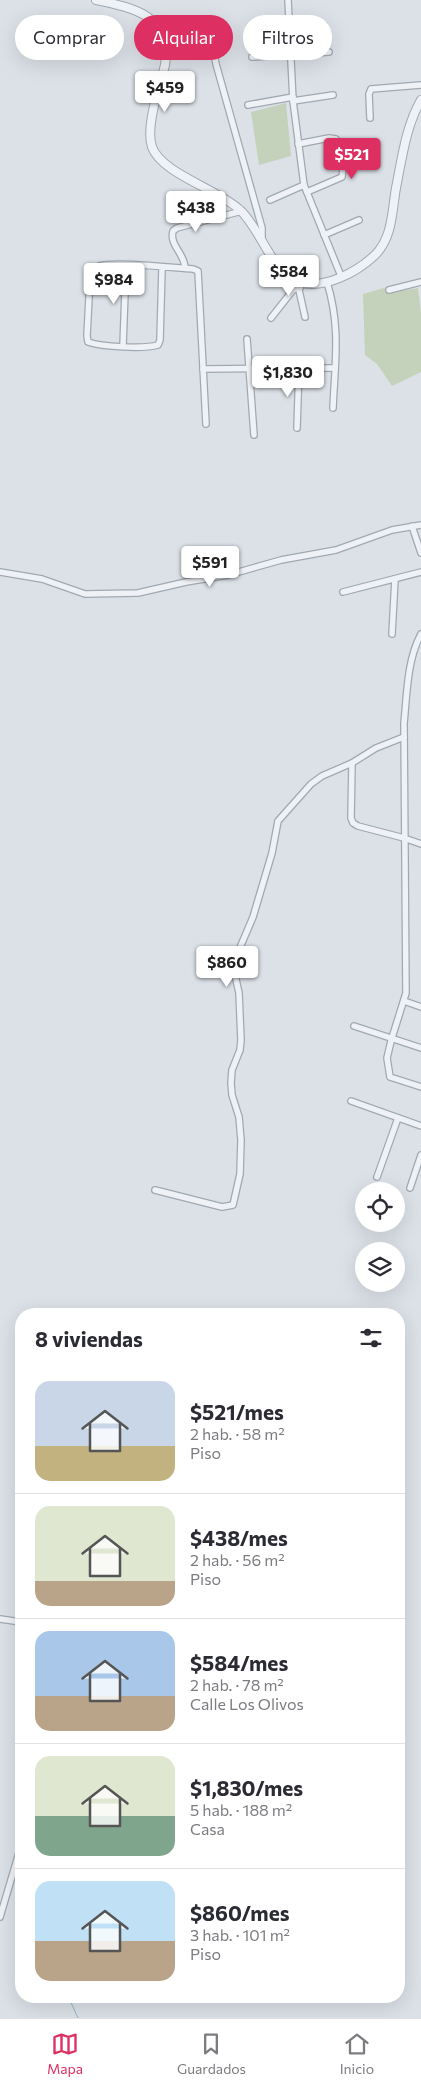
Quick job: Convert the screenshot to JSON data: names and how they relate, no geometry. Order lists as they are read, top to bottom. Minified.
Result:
{"page":{"chip":["Comprar","Alquilar","Filtros"],"price":["$459","$521","$438","$584","$984","$1,830","$591","$860"],"heading":"8 viviendas","list":[{"name":"$521/mes","note":"2 hab. · 58 m² · Piso"},{"name":"$438/mes","note":"2 hab. · 56 m² · Piso"},{"name":"$584/mes","note":"2 hab. · 78 m² · Calle Los Olivos"},{"name":"$1,830/mes","note":"5 hab. · 188 m² · Casa"},{"name":"$860/mes","note":"3 hab. · 101 m² · Piso"}],"tabs":["Mapa","Guardados","Inicio"]}}
